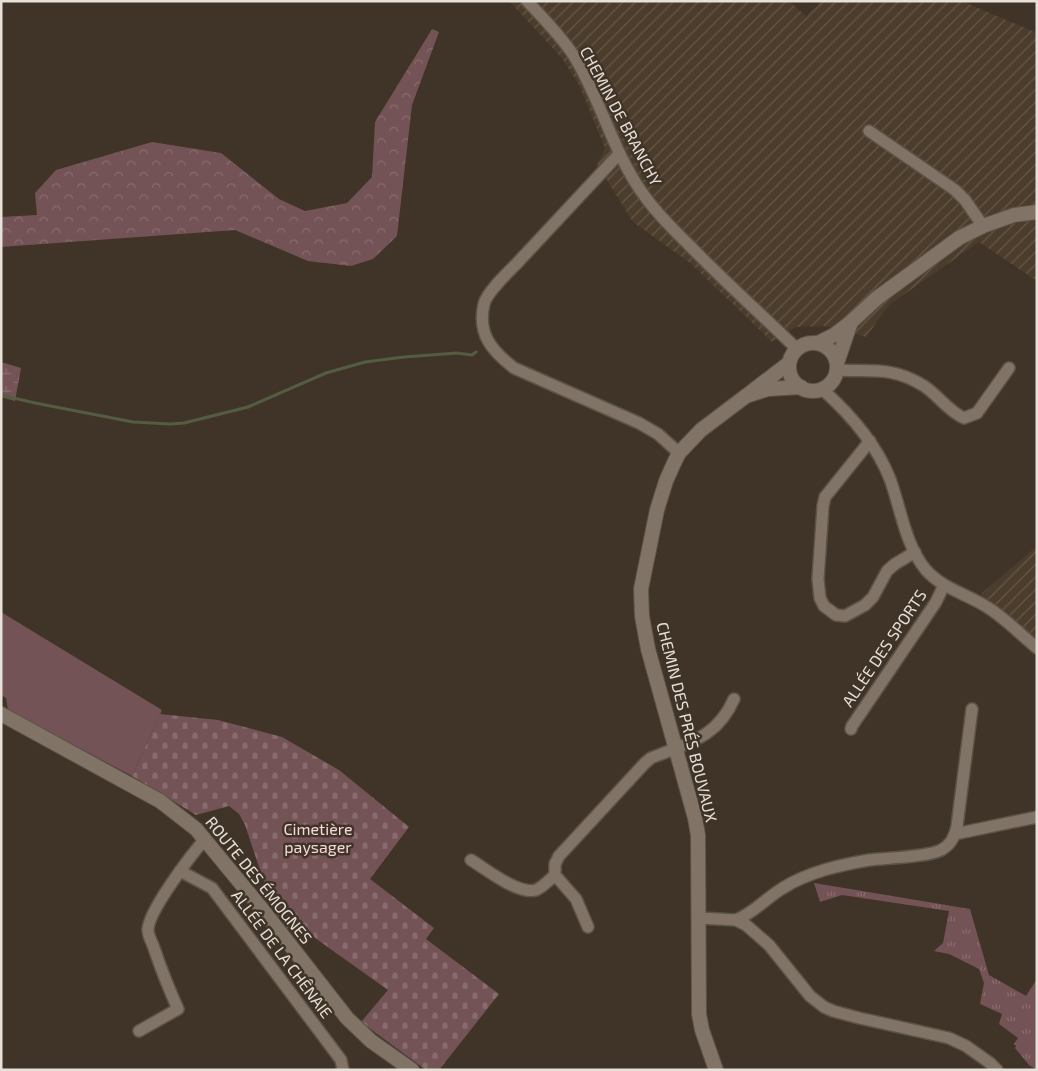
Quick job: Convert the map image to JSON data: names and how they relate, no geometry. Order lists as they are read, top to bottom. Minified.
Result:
{"streets":{"street":["CHEMIN DE BRANCHY","ALLÉE DES SPORTS","CHEMIN DES PRÉS BOUVAUX","ROUTE DES ÉMOGNES","ALLÉE DE LA CHÊNAIE"]},"crossings":[["CHEMIN DE BRANCHY","CHEMIN DES PRÉS BOUVAUX"]],"parks":["Cimetière paysager"]}
